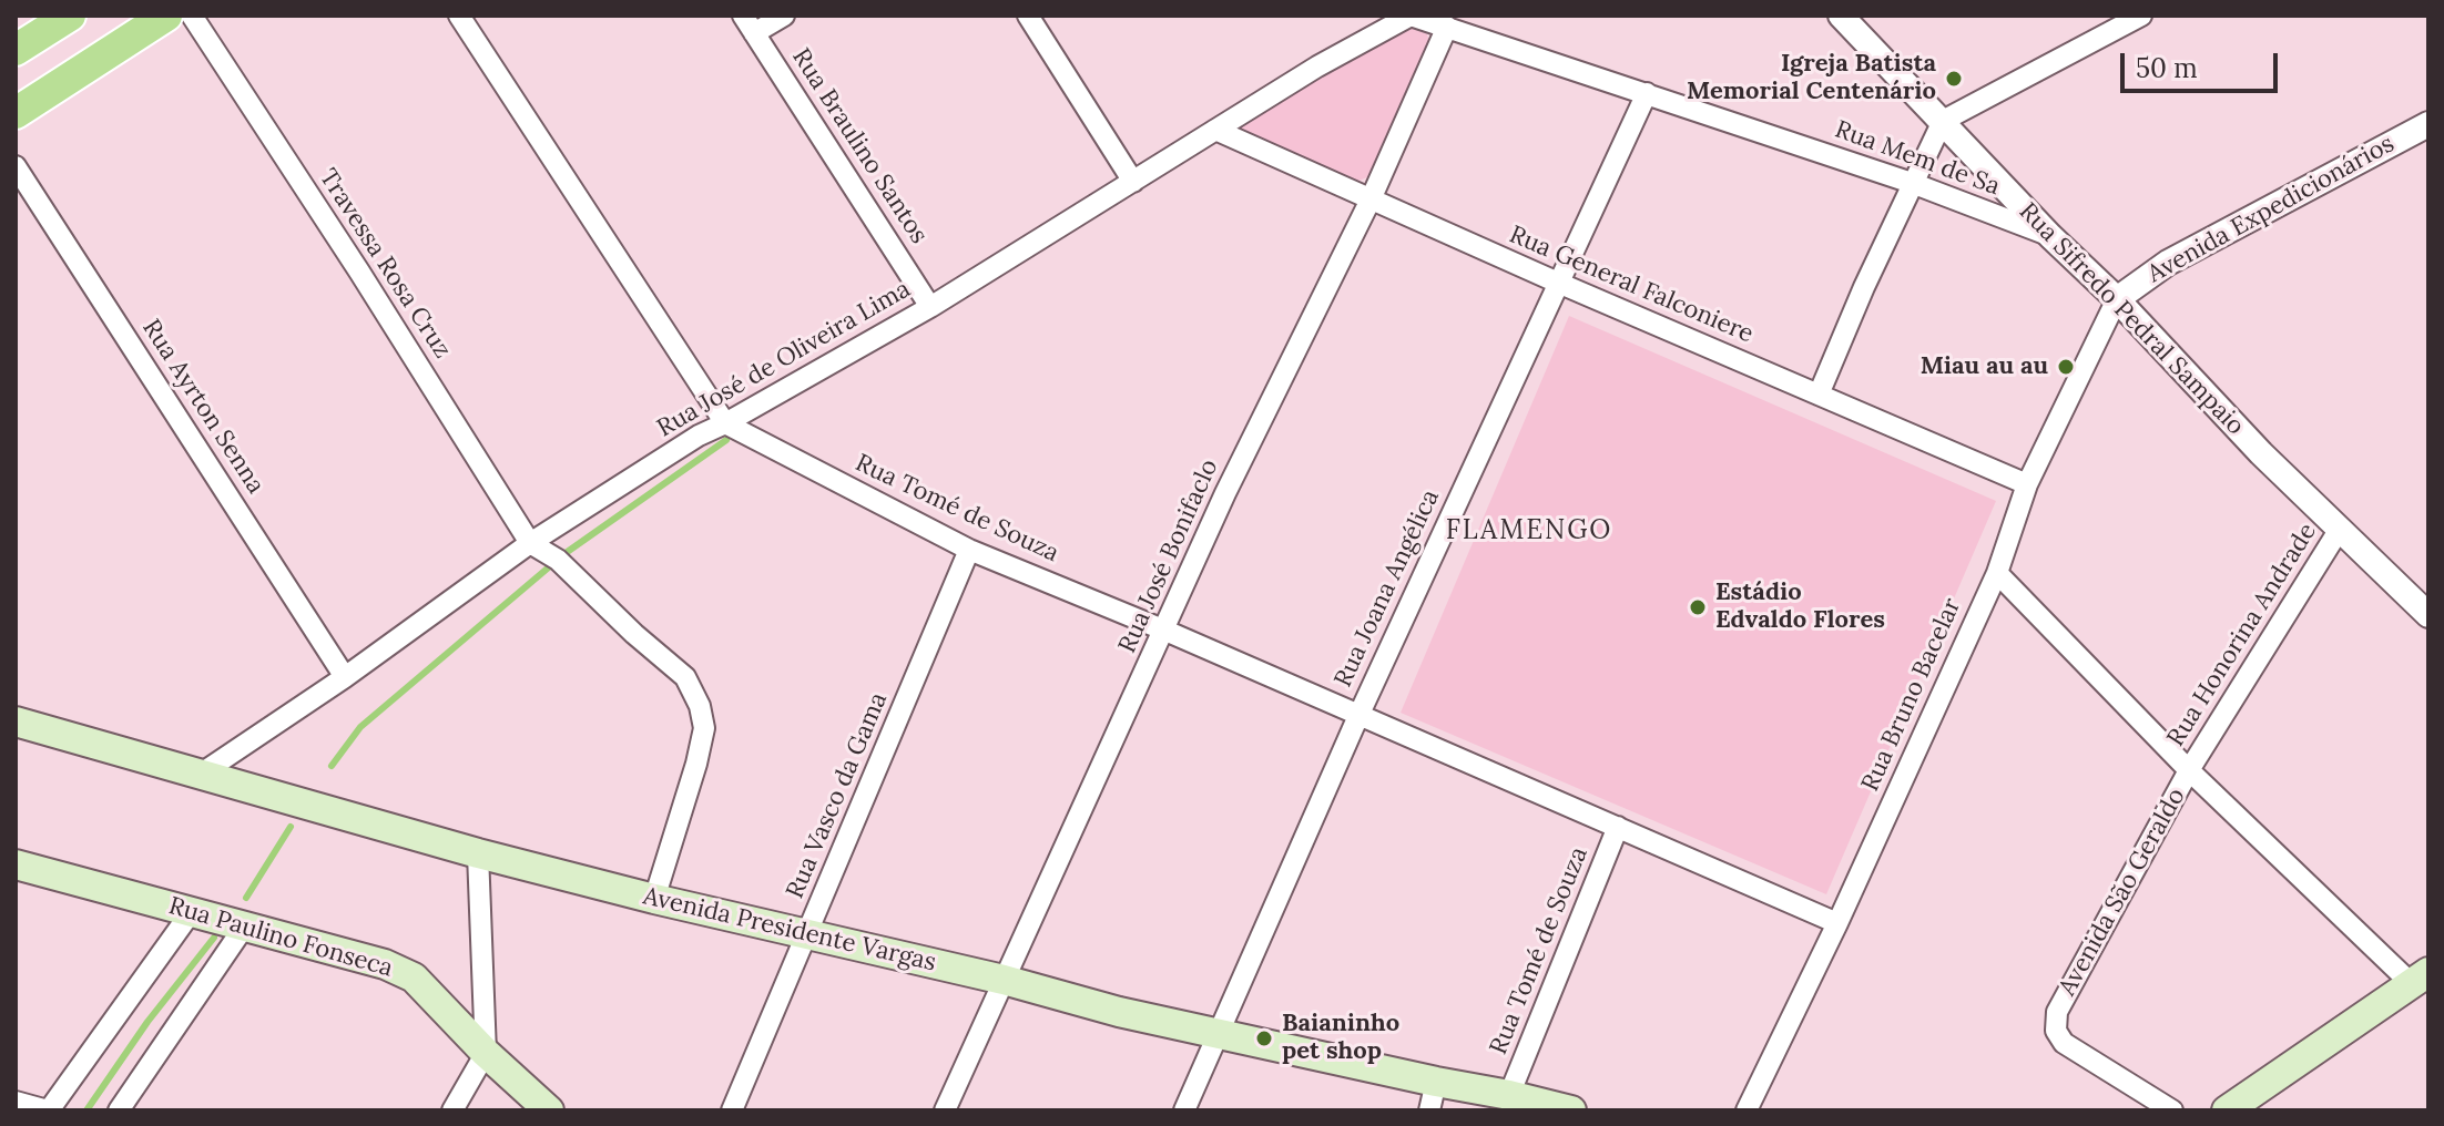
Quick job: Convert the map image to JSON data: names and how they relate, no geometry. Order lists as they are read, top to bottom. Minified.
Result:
{"streets":{"main road":["Avenida Presidente Vargas","Rua Paulino Fonseca"],"street":["Rua Braulino Santos","Rua Mem de Sa","Avenida Expedicionários","Travessa Rosa Cruz","Rua General Falconiere","Rua Sifredo Pedral Sampaio","Rua José de Oliveira Lima","Rua Ayrton Senna","Rua Tomé de Souza","Rua José Bonifaclo","Rua Joana Angélica","Rua Honorina Andrade","Rua Bruno Bacelar","Rua Vasco da Gama","Avenida São Geraldo"]},"crossings":[["Rua Braulino Santos","Rua José de Oliveira Lima"],["Rua Mem de Sa","Rua Sifredo Pedral Sampaio"],["Rua Mem de Sa","Rua José de Oliveira Lima"],["Rua Mem de Sa","Rua José Bonifaclo"],["Rua Mem de Sa","Rua Joana Angélica"],["Avenida Expedicionários","Rua Sifredo Pedral Sampaio"],["Avenida Expedicionários","Rua Bruno Bacelar"],["Travessa Rosa Cruz","Rua José de Oliveira Lima"],["Rua General Falconiere","Rua José de Oliveira Lima"],["Rua General Falconiere","Rua José Bonifaclo"],["Rua General Falconiere","Rua Joana Angélica"],["Rua General Falconiere","Rua Bruno Bacelar"],["Rua Sifredo Pedral Sampaio","Rua Honorina Andrade"],["Rua Sifredo Pedral Sampaio","Rua Bruno Bacelar"],["Rua José de Oliveira Lima","Rua Ayrton Senna"],["Rua José de Oliveira Lima","Rua Tomé de Souza"],["Rua José de Oliveira Lima","Avenida Presidente Vargas"],["Rua Tomé de Souza","Rua José Bonifaclo"],["Rua Tomé de Souza","Rua Joana Angélica"],["Rua Tomé de Souza","Rua Bruno Bacelar"],["Rua Tomé de Souza","Rua Vasco da Gama"],["Rua Tomé de Souza","Avenida Presidente Vargas"],["Rua José Bonifaclo","Avenida Presidente Vargas"],["Rua Joana Angélica","Avenida Presidente Vargas"],["Rua Honorina Andrade","Avenida São Geraldo"],["Rua Vasco da Gama","Avenida Presidente Vargas"]],"districts":["FLAMENGO"],"places":["Igreja Batista Memorial Centenário","Miau au au","Estádio Edvaldo Flores","Baianinho pet shop"],"scale_bar":"50 m"}
